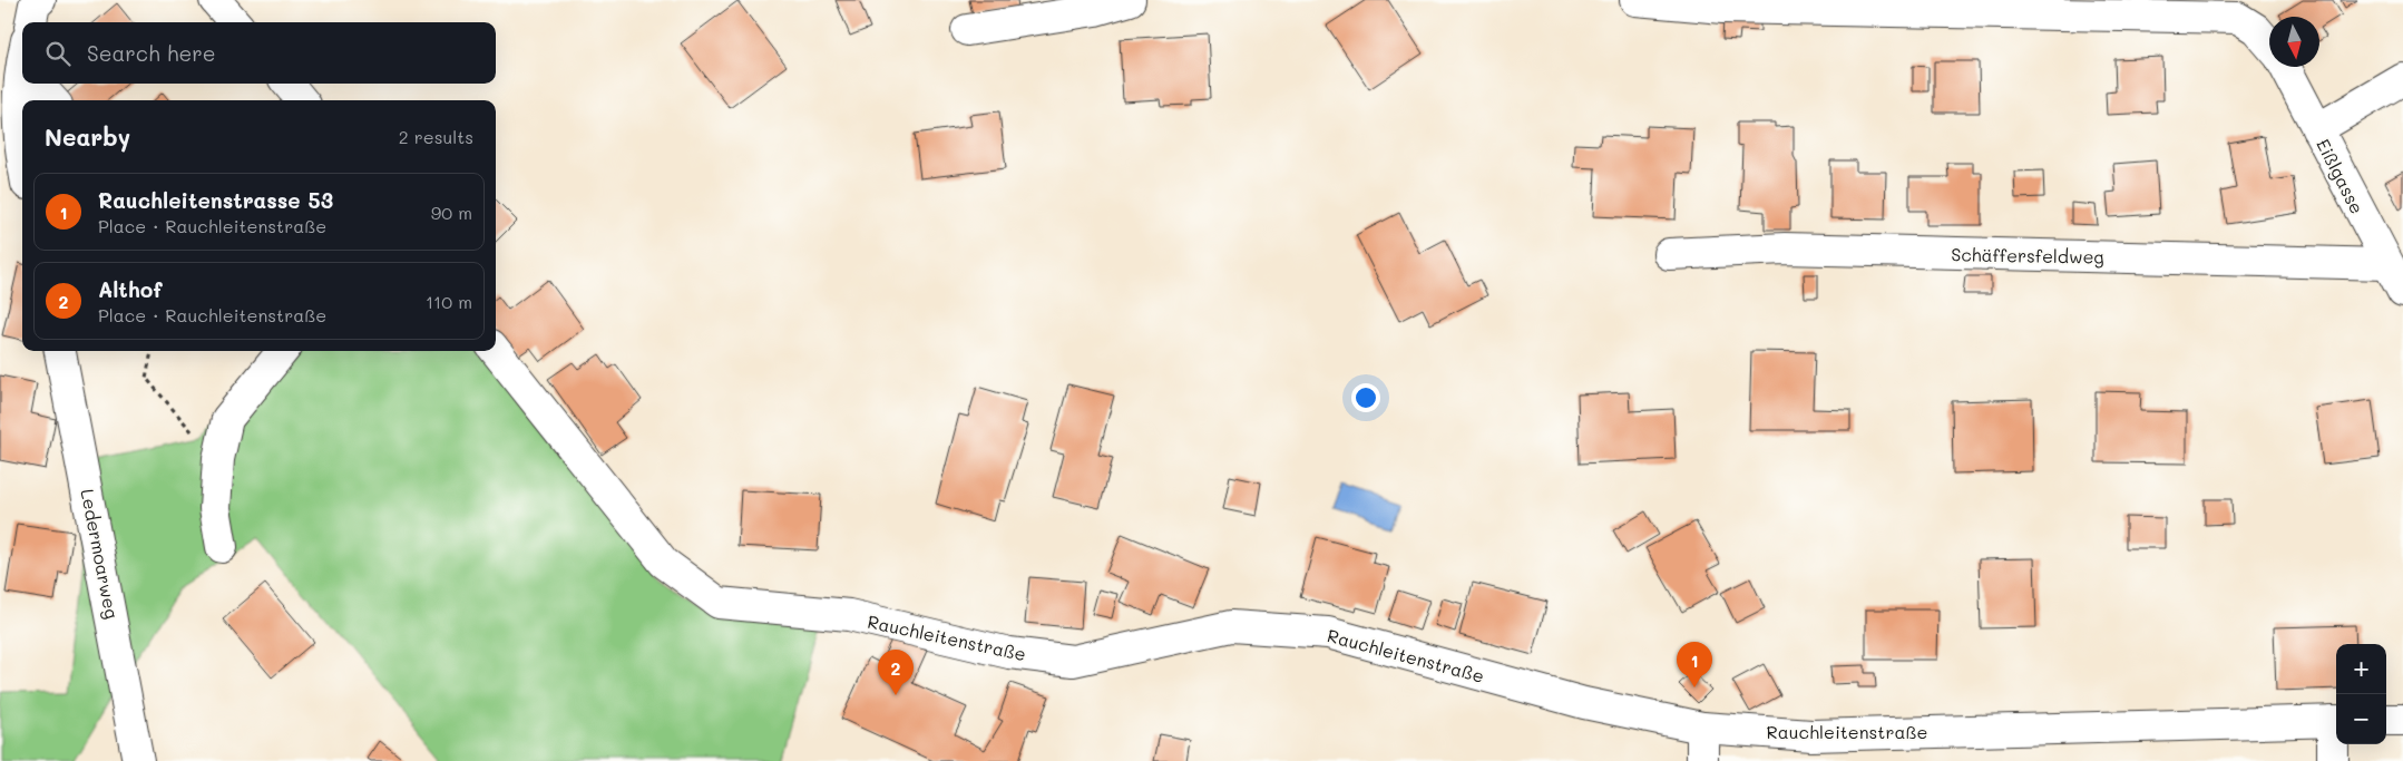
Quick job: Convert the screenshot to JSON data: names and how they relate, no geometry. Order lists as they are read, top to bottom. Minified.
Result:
{"streets":{"street":["Eißlgasse","Schäffersfeldweg","Ledermoarweg","Rauchleitenstraße"]},"crossings":[["Eißlgasse","Schäffersfeldweg"]],"north":"bottom","page":{"search":"Search here","heading":["Nearby","2 results"],"list":[{"mark":"1","name":"Rauchleitenstrasse 53","note":"Place · Rauchleitenstraße","value":"90 m"},{"mark":"2","name":"Althof","note":"Place · Rauchleitenstraße","value":"110 m"}],"pins":["1","2"],"map_buttons":["+","−"]}}
